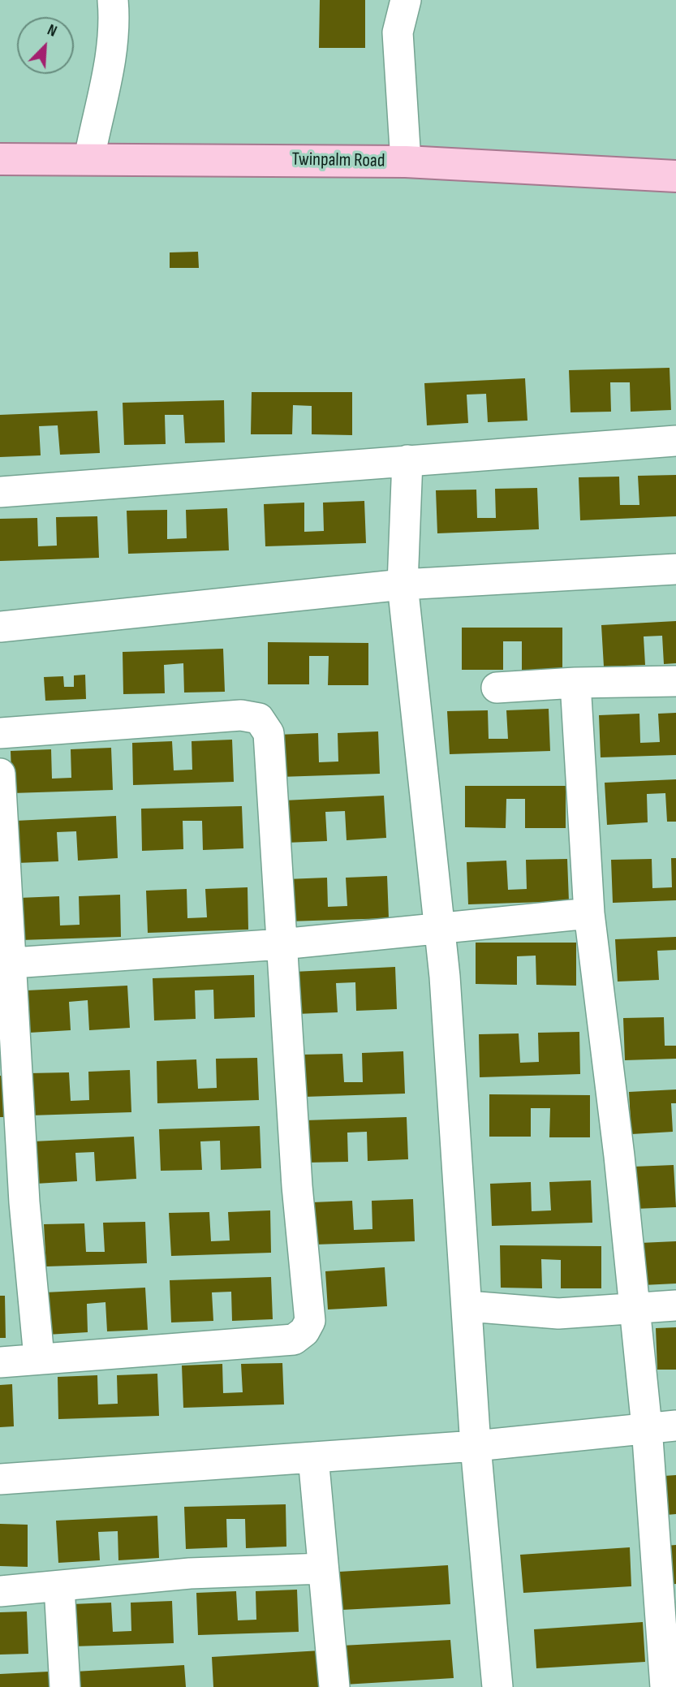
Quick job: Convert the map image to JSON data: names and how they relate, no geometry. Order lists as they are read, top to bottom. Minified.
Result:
{"streets":{"main road":["Twinpalm Road"]},"north":"top right"}
